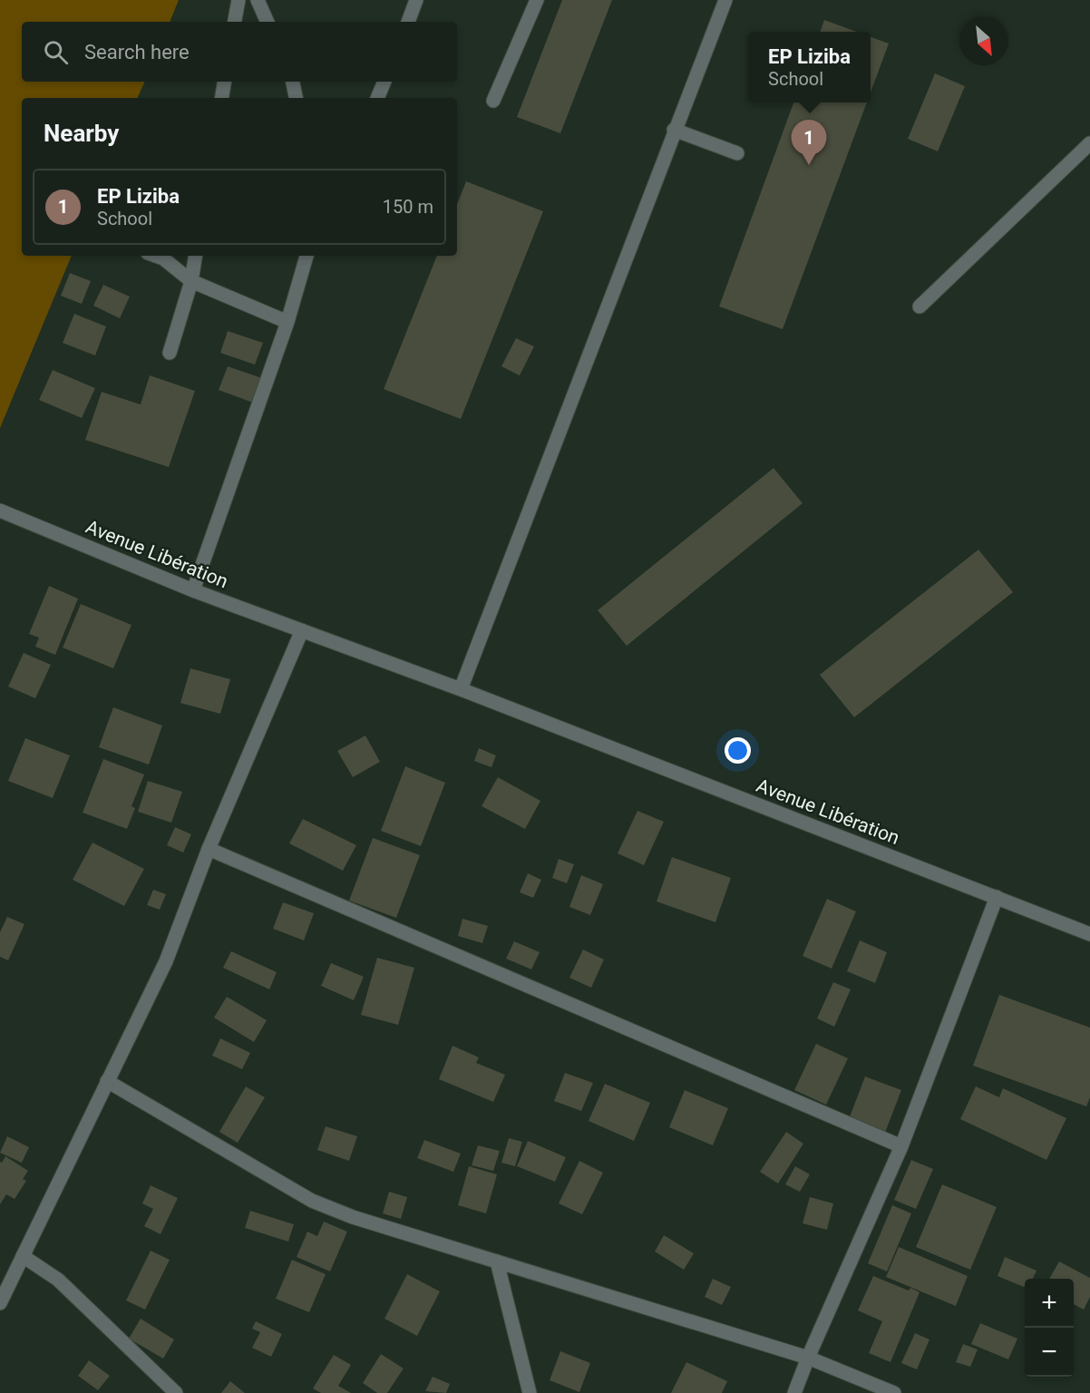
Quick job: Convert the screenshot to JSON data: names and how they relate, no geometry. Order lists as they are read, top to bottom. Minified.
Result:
{"streets":{"street":["Avenue Libération"]},"north":"bottom right","page":{"search":"Search here","popup":["EP Liziba","School"],"heading":"Nearby","pins":"1","list":[{"mark":"1","name":"EP Liziba","note":"School","value":"150 m"}],"map_buttons":["+","−"]}}
